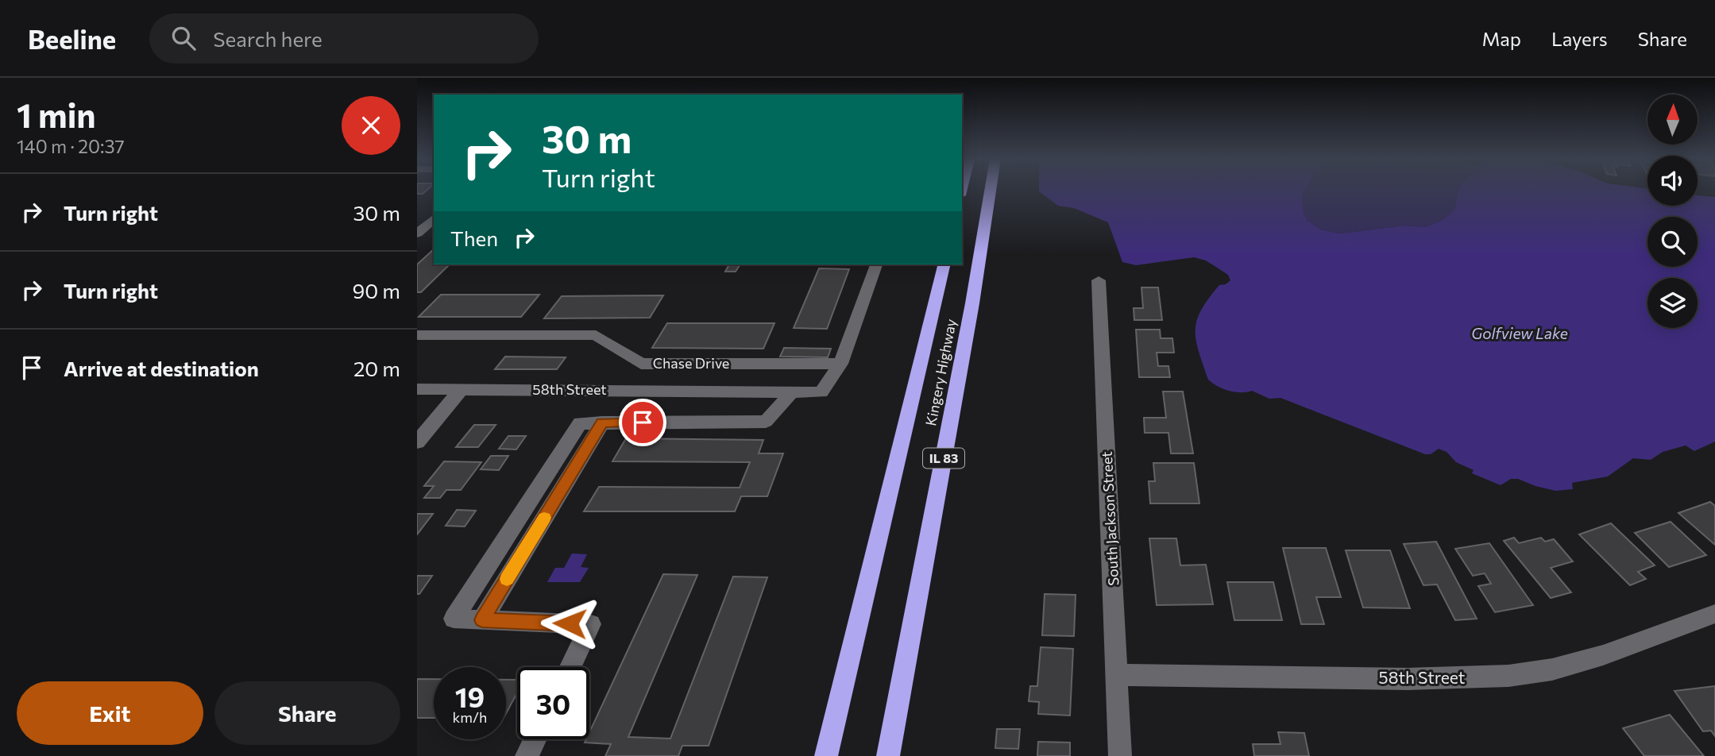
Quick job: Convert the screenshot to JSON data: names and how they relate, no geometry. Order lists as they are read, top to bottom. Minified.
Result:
{"streets":{"highway":["Kingery Highway","IL 83"],"street":["Chase Drive","58th Street","South Jackson Street"]},"crossings":[["Chase Drive","58th Street"],["58th Street","South Jackson Street"]],"water":["Golfview Lake"],"north":"top","page":{"header":"Beeline","search":"Search here","nav":["Map","Layers","Share"],"heading":["1 min","140 m · 20:37"],"turn":["30 m","Turn right"],"list":[{"name":"Turn right","value":"30 m"},{"name":"Turn right","value":"90 m"},{"name":"Arrive at destination","value":"20 m"}],"then":"Then","speed":"19 km/h","limit":"30","buttons":["Exit","Share"]}}
